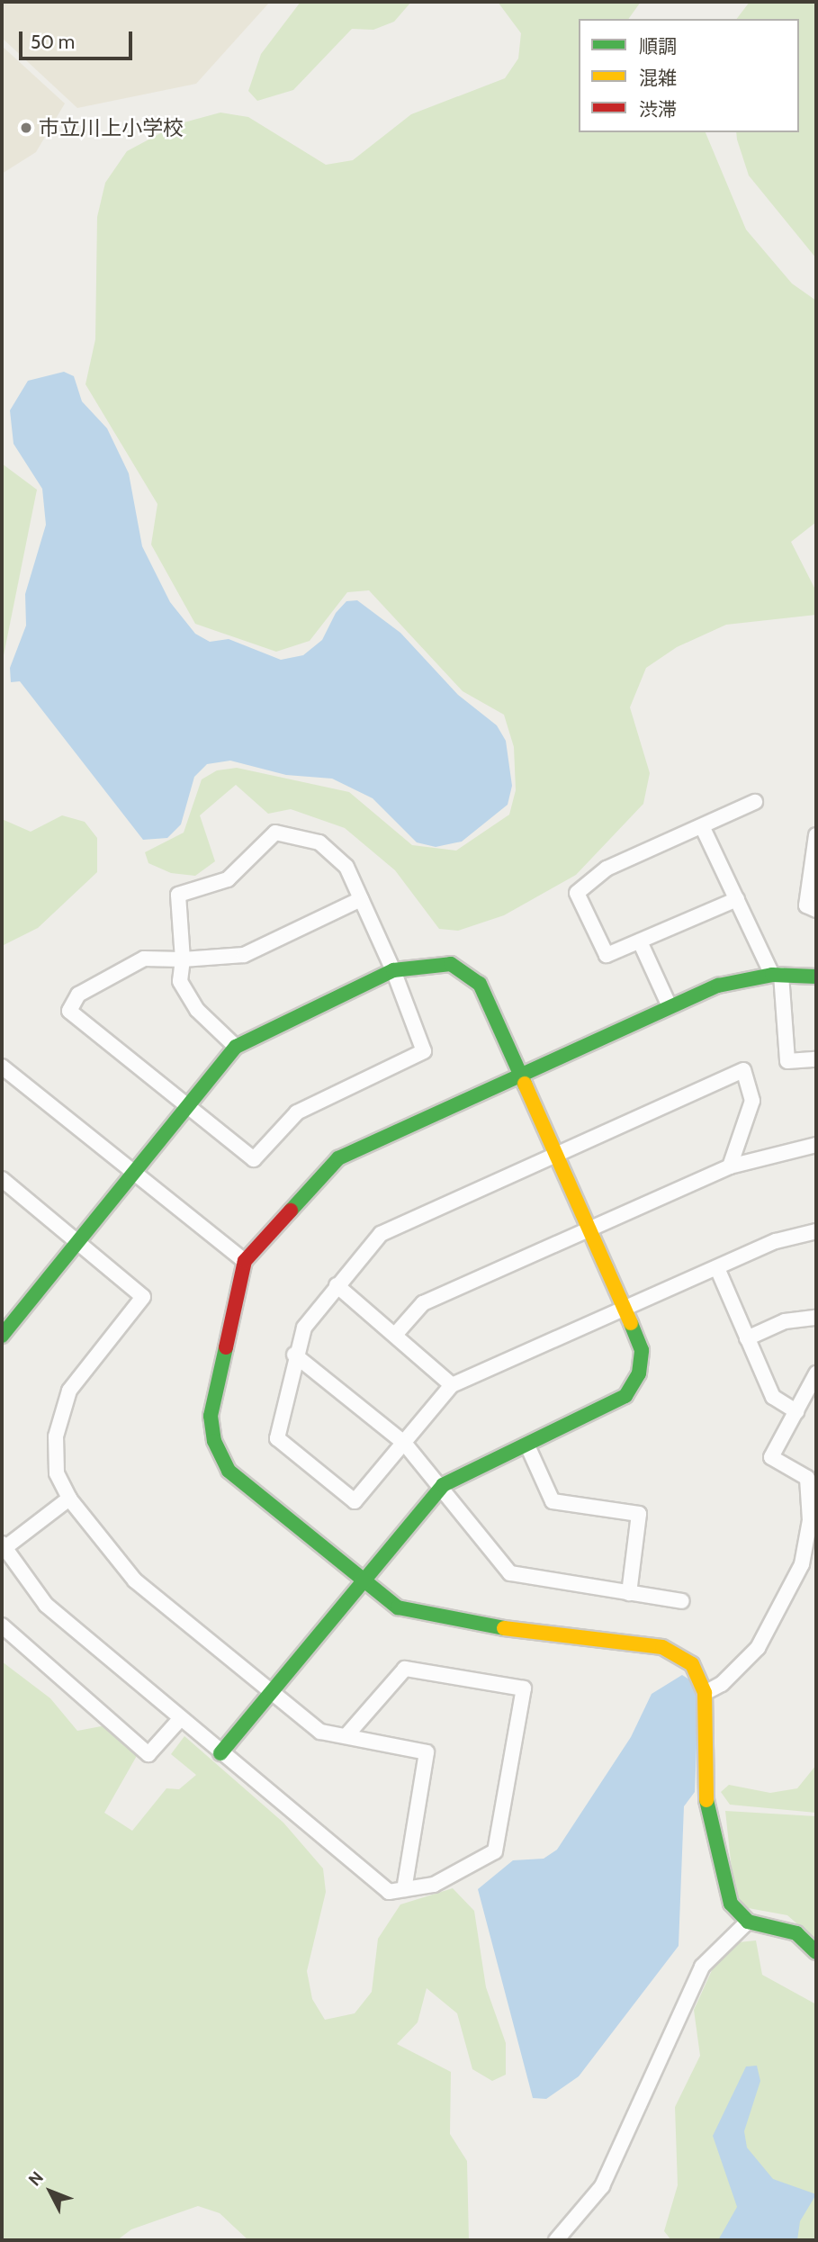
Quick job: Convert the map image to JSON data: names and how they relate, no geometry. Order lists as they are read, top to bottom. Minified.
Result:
{"places":["市立川上小学校"],"legend":["順調","混雑","渋滞"],"scale_bar":"50 m","north":"top left"}
